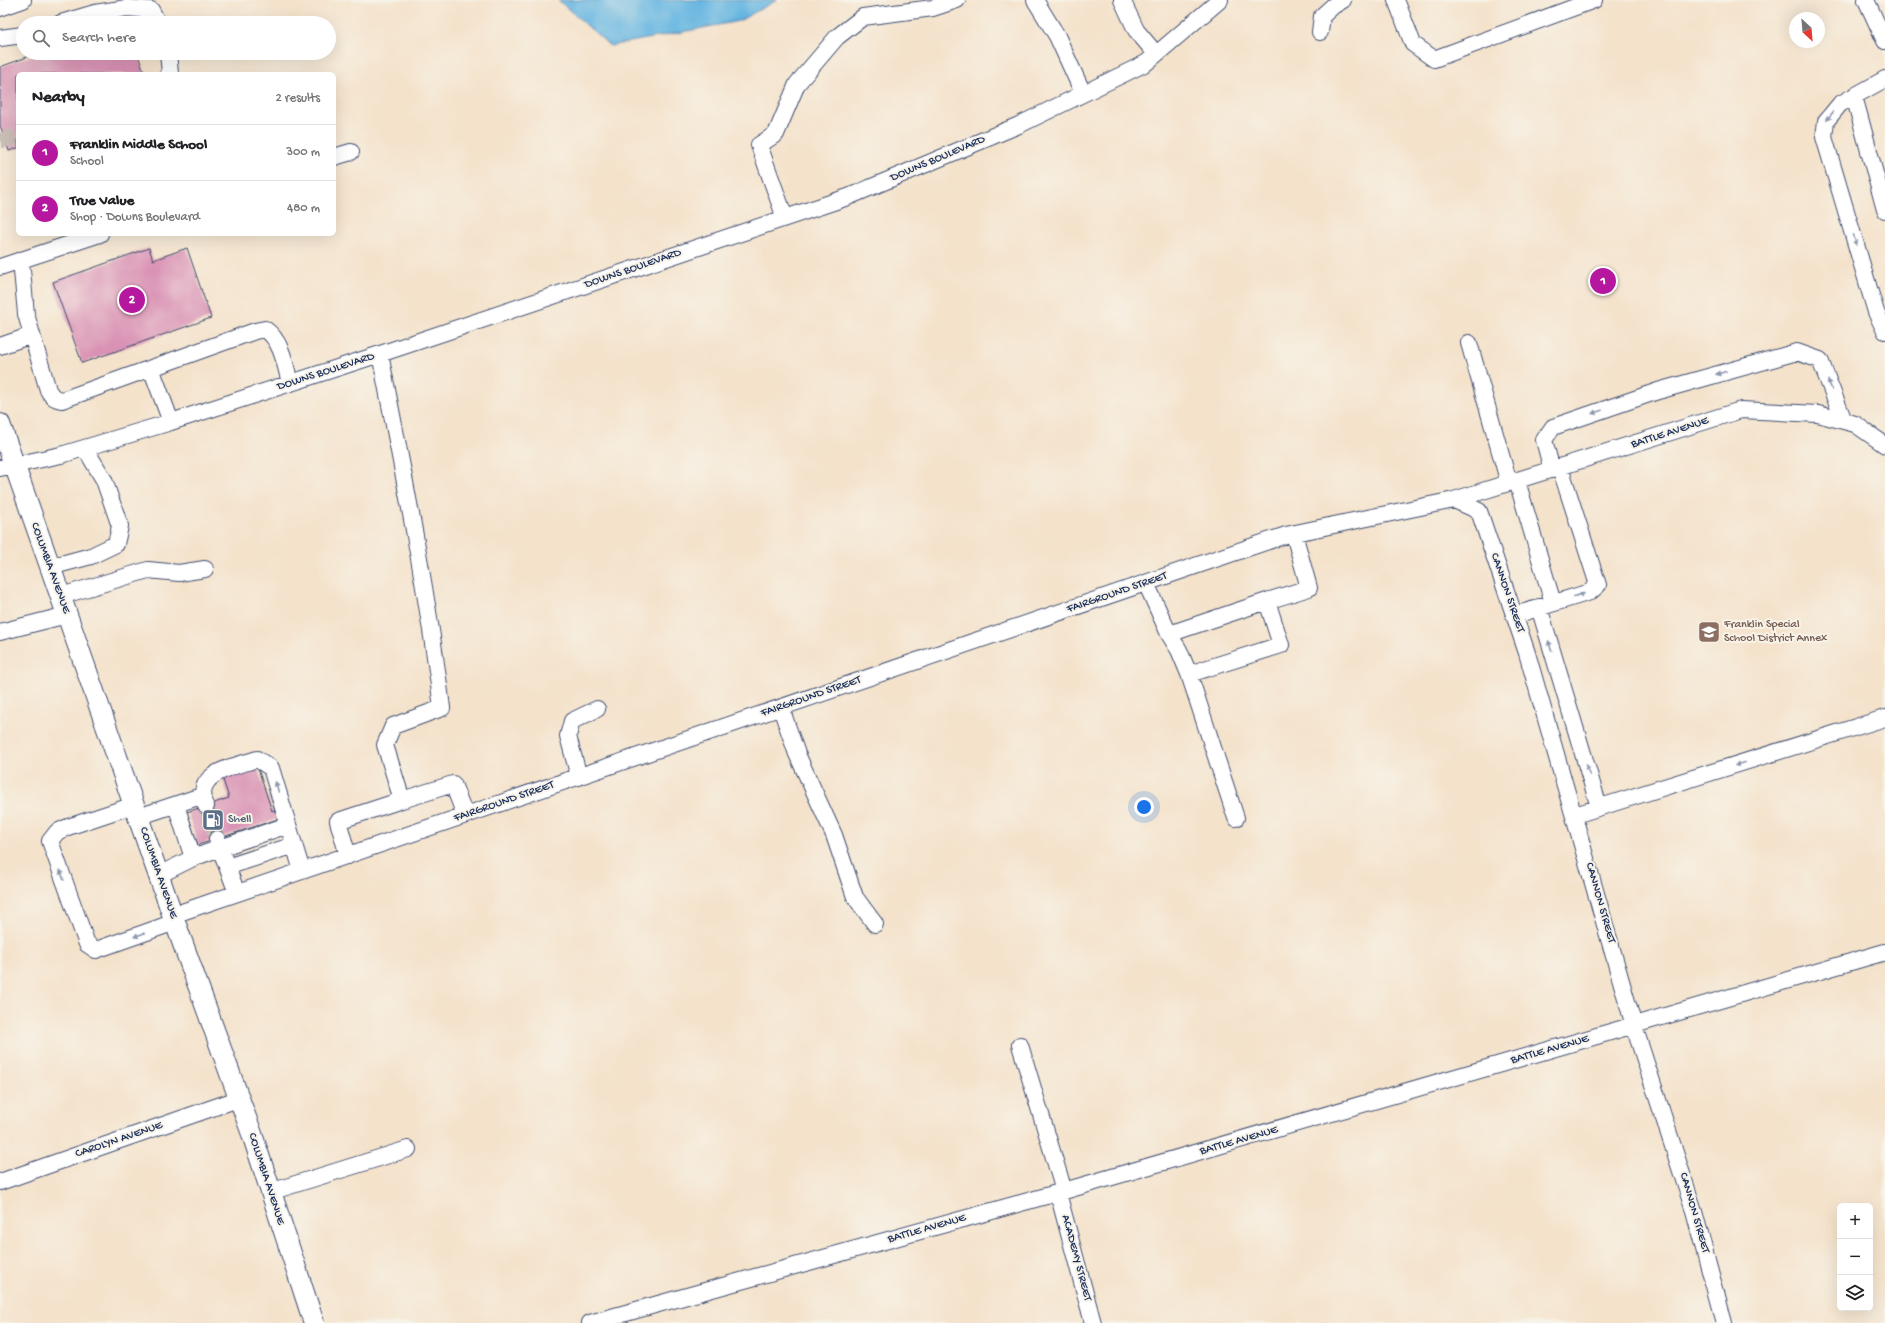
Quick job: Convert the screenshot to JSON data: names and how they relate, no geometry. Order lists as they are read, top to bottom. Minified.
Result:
{"streets":{"main road":["COLUMBIA AVENUE"],"street":["DOWNS BOULEVARD","BATTLE AVENUE","FAIRGROUND STREET","CANNON STREET","CAROLYN AVENUE","ACADEMY STREET"]},"crossings":[["DOWNS BOULEVARD","COLUMBIA AVENUE"],["BATTLE AVENUE","FAIRGROUND STREET"],["BATTLE AVENUE","CANNON STREET"],["BATTLE AVENUE","ACADEMY STREET"],["COLUMBIA AVENUE","FAIRGROUND STREET"],["COLUMBIA AVENUE","CAROLYN AVENUE"],["FAIRGROUND STREET","CANNON STREET"]],"places":{"school or university":["Franklin Special School District Annex"],"fuel station":["Shell"]},"north":"bottom right","page":{"search":"Search here","heading":["Nearby","2 results"],"list":[{"mark":"1","name":"Franklin Middle School","note":"School","value":"300 m"},{"mark":"2","name":"True Value","note":"Shop · Downs Boulevard","value":"480 m"}],"pins":["1","2"],"map_buttons":["+","−"]}}
